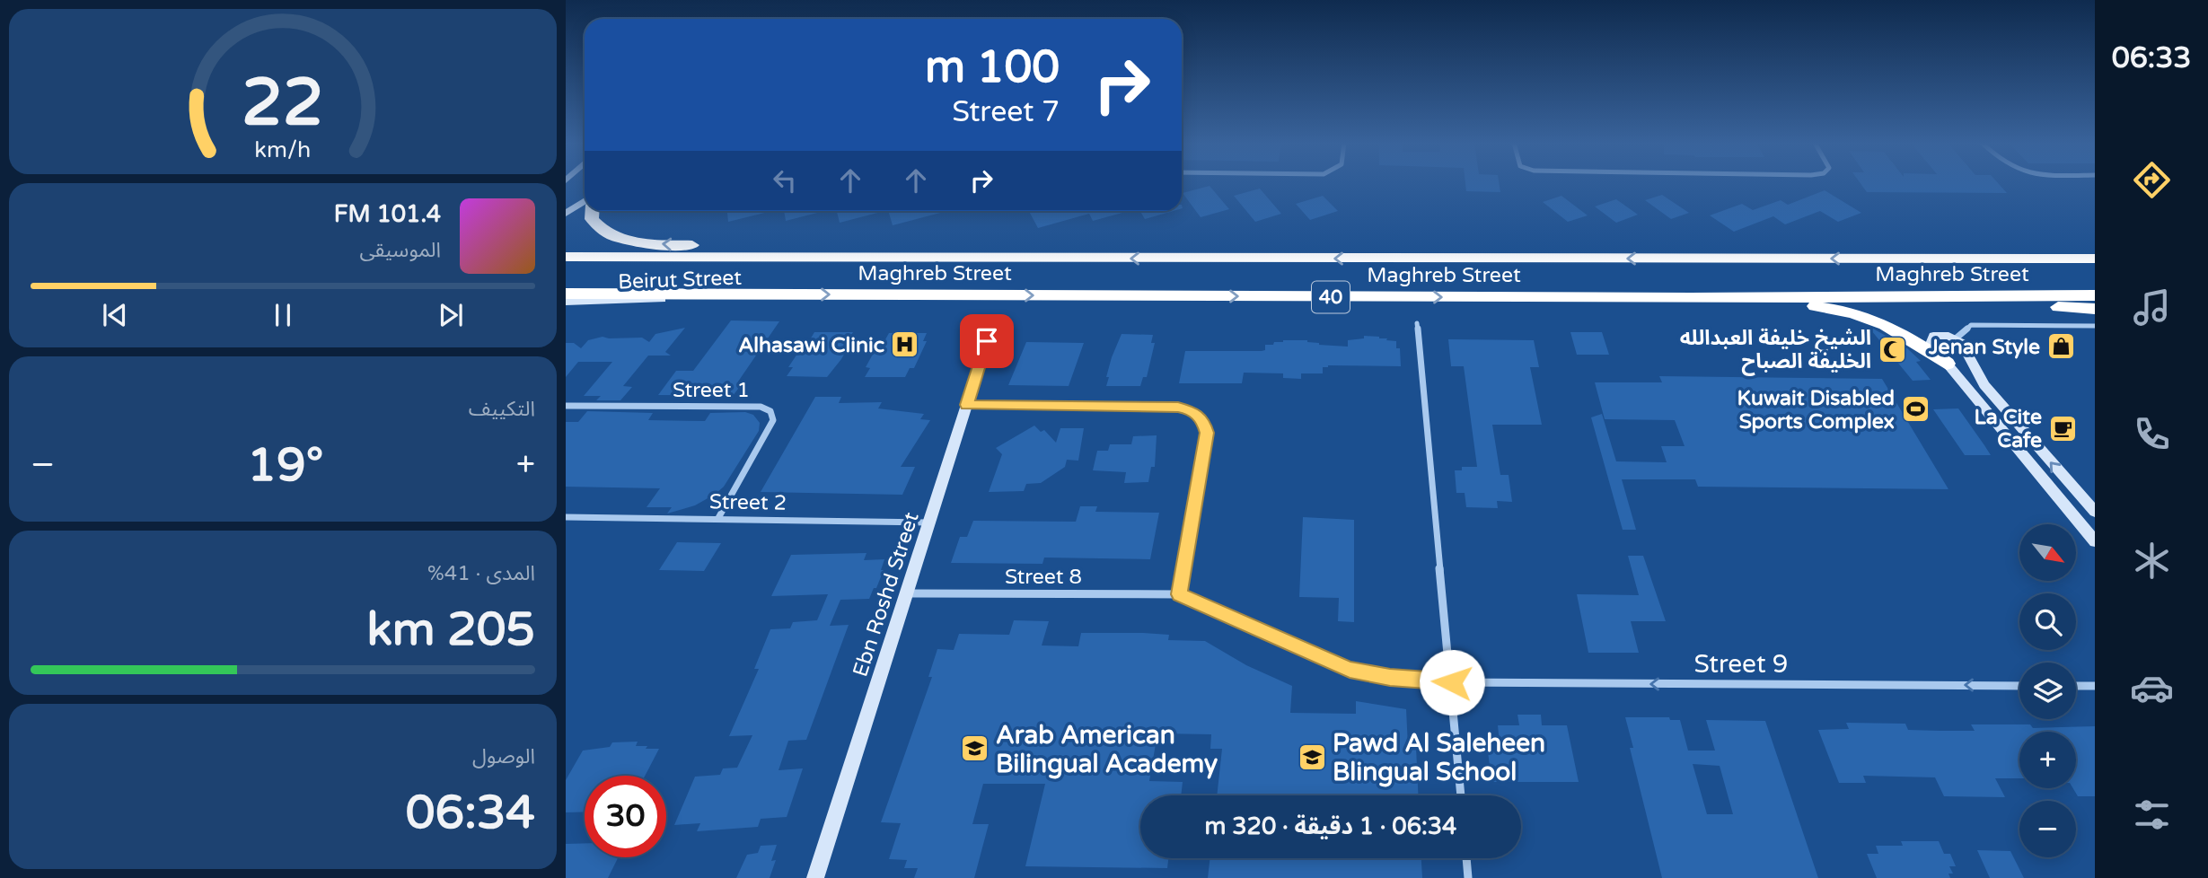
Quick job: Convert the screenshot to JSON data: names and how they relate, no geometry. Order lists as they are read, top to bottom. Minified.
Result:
{"streets":{"highway":["Maghreb Street","40"],"street":["Beirut Street","Street 1","Street 2","Street 8","Ebn Roshd Street","Street 9"]},"crossings":[["Maghreb Street","Beirut Street"],["Street 1","Street 2"],["Street 2","Ebn Roshd Street"],["Street 8","Ebn Roshd Street"],["Street 8","Street 9"]],"one_way":["Street 9"],"places":{"hospital":["Alhasawi Clinic"],"shop":["Jenan Style"],"mosque":["الشيخ خليفة العبدالله الخليفة الصباح"],"sports":["Kuwait Disabled Sports Complex"],"cafe":["La Cite Cafe"],"school or university":["Arab American Bilingual Academy","Pawd Al Saleheen Blingual School"]},"north":"bottom right","page":{"tabs":"06:33","turn":["100 m","Street 7"],"song":["101.4 FM","الموسيقى"],"tile":["التكييف",["المدى · 41%","205 km"],["الوصول","06:34"]],"heat":["−","19°","+"],"map_buttons":["+","−"],"limit":"30","trip":"06:34 · 1 دقيقة · 320 m","gauge":["22","km/h"]}}
